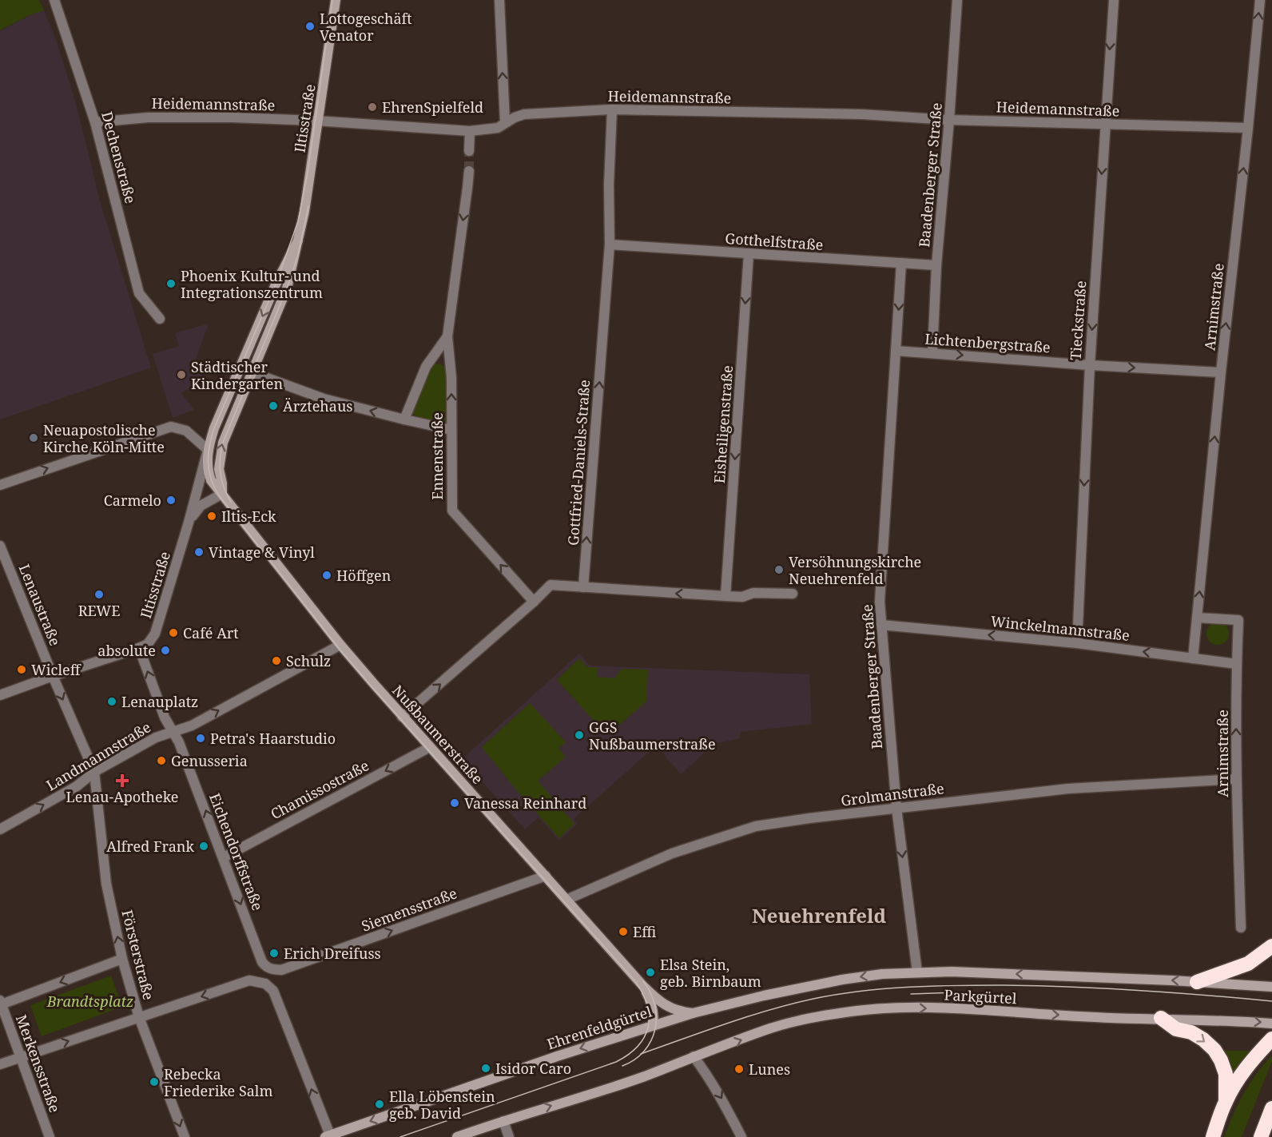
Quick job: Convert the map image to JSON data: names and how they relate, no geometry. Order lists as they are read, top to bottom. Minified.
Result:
{"streets":{"main road":["Iltisstraße","Nußbaumerstraße","Parkgürtel","Ehrenfeldgürtel"],"street":["Heidemannstraße","Dechenstraße","Baadenberger Straße","Gotthelfstraße","Arnimstraße","Tieckstraße","Lichtenbergstraße","Eisheiligenstraße","Ennenstraße","Gottfried-Daniels-Straße","Lenaustraße","Winckelmannstraße","Landmannstraße","Chamissostraße","Grolmanstraße","Eichendorffstraße","Siemensstraße","Försterstraße","Merkensstraße"]},"crossings":[["Heidemannstraße","Iltisstraße"],["Heidemannstraße","Dechenstraße"],["Heidemannstraße","Baadenberger Straße"],["Heidemannstraße","Arnimstraße"],["Heidemannstraße","Tieckstraße"],["Heidemannstraße","Gottfried-Daniels-Straße"],["Iltisstraße","Nußbaumerstraße"],["Baadenberger Straße","Gotthelfstraße"],["Baadenberger Straße","Lichtenbergstraße"],["Baadenberger Straße","Winckelmannstraße"],["Baadenberger Straße","Grolmanstraße"],["Baadenberger Straße","Parkgürtel"],["Gotthelfstraße","Eisheiligenstraße"],["Gotthelfstraße","Gottfried-Daniels-Straße"],["Arnimstraße","Lichtenbergstraße"],["Arnimstraße","Winckelmannstraße"],["Arnimstraße","Grolmanstraße"],["Tieckstraße","Lichtenbergstraße"],["Tieckstraße","Winckelmannstraße"],["Nußbaumerstraße","Landmannstraße"],["Nußbaumerstraße","Chamissostraße"],["Nußbaumerstraße","Grolmanstraße"],["Nußbaumerstraße","Siemensstraße"],["Nußbaumerstraße","Parkgürtel"],["Nußbaumerstraße","Ehrenfeldgürtel"],["Landmannstraße","Eichendorffstraße"],["Landmannstraße","Försterstraße"],["Chamissostraße","Eichendorffstraße"],["Eichendorffstraße","Siemensstraße"],["Parkgürtel","Ehrenfeldgürtel"]],"one_way":["Arnimstraße","Tieckstraße","Lichtenbergstraße","Eisheiligenstraße","Gottfried-Daniels-Straße","Winckelmannstraße","Landmannstraße","Chamissostraße","Siemensstraße"],"districts":["Neuehrenfeld"],"parks":["Brandtsplatz"],"places":{"other":["Lottogeschäft Venator","EhrenSpielfeld","Phoenix Kultur- und Integrationszentrum","Städtischer Kindergarten","Ärztehaus","Neuapostolische Kirche Köln-Mitte","Carmelo","Iltis-Eck","Vintage & Vinyl","Versöhnungskirche Neuehrenfeld","Höffgen","REWE","Café Art","absolute","Schulz","Wicleff","Lenauplatz","GGS Nußbaumerstraße","Petra's Haarstudio","Genusseria","Vanessa Reinhard","Alfred Frank","Effi","Erich Dreifuss","Elsa Stein, geb. Birnbaum","Isidor Caro","Lunes","Rebecka Friederike Salm","Ella Löbenstein geb. David"],"health":["Lenau-Apotheke"]}}
